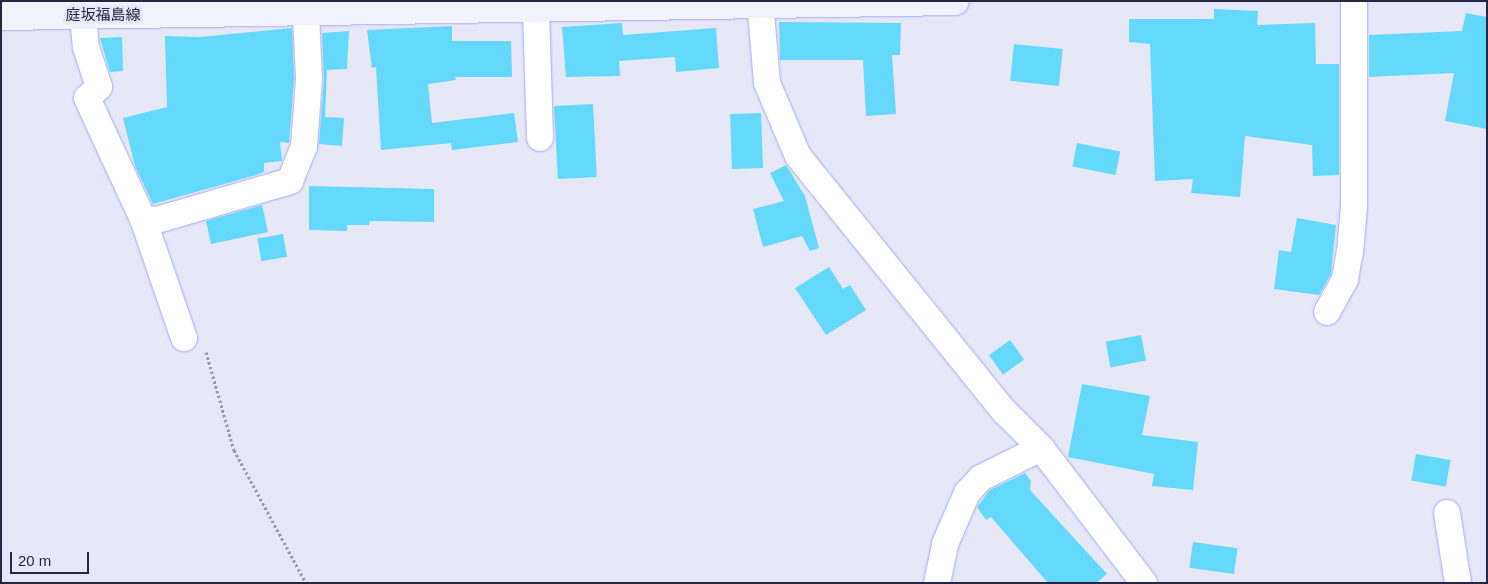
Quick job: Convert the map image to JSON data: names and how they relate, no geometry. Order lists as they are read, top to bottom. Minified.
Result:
{"streets":{"main road":["庭坂福島線"]},"scale_bar":"20 m"}
